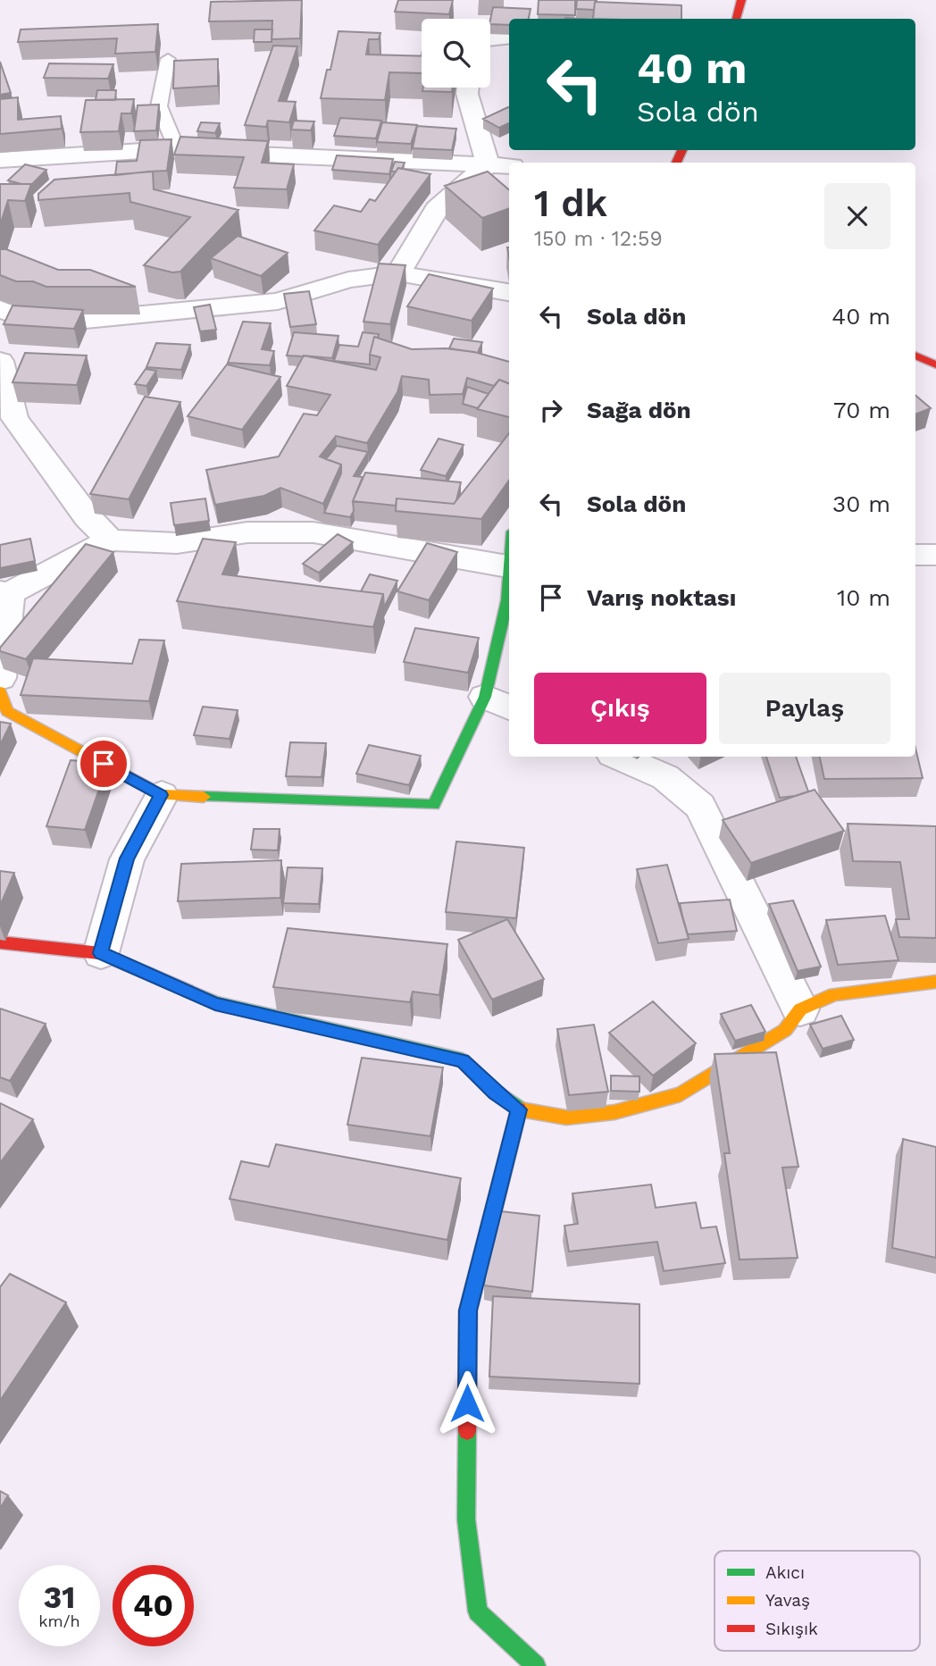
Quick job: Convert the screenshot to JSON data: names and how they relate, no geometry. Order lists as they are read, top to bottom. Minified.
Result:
{"legend":["Akıcı","Yavaş","Sıkışık"],"page":{"turn":["40 m","Sola dön"],"heading":["1 dk","150 m · 12:59"],"list":[{"name":"Sola dön","value":"40 m"},{"name":"Sağa dön","value":"70 m"},{"name":"Sola dön","value":"30 m"},{"name":"Varış noktası","value":"10 m"}],"buttons":["Çıkış","Paylaş"],"speed":"31 km/h","limit":"40"}}
